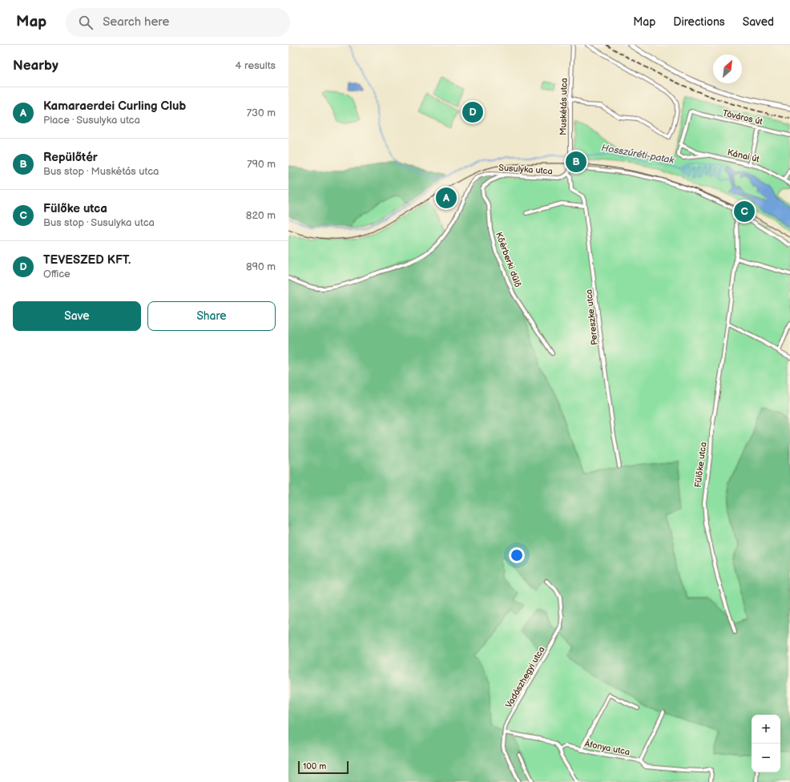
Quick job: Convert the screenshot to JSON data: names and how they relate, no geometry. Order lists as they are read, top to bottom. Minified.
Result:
{"streets":{"street":["Muskétás utca","Tóváros út","Kánai út","Susulyka utca","Kőérberki dűlő","Pereszke utca","Fülőke utca","Vadászhegyi utca","Áfonya utca"]},"crossings":[["Tóváros út","Kánai út"],["Susulyka utca","Kőérberki dűlő"],["Susulyka utca","Pereszke utca"]],"water":["Hosszúréti-patak"],"scale_bar":"100 m","north":"top right","page":{"header":"Map","search":"Search here","nav":["Map","Directions","Saved"],"heading":["Nearby","4 results"],"list":[{"mark":"A","name":"Kamaraerdei Curling Club","note":"Place · Susulyka utca","value":"730 m"},{"mark":"B","name":"Repülőtér","note":"Bus stop · Muskétás utca","value":"790 m"},{"mark":"C","name":"Fülőke utca","note":"Bus stop · Susulyka utca","value":"820 m"},{"mark":"D","name":"TEVESZED KFT.","note":"Office","value":"890 m"}],"pins":["D","B","A","C"],"buttons":["Save","Share"],"map_buttons":["+","−"],"scale":"100 m"}}
